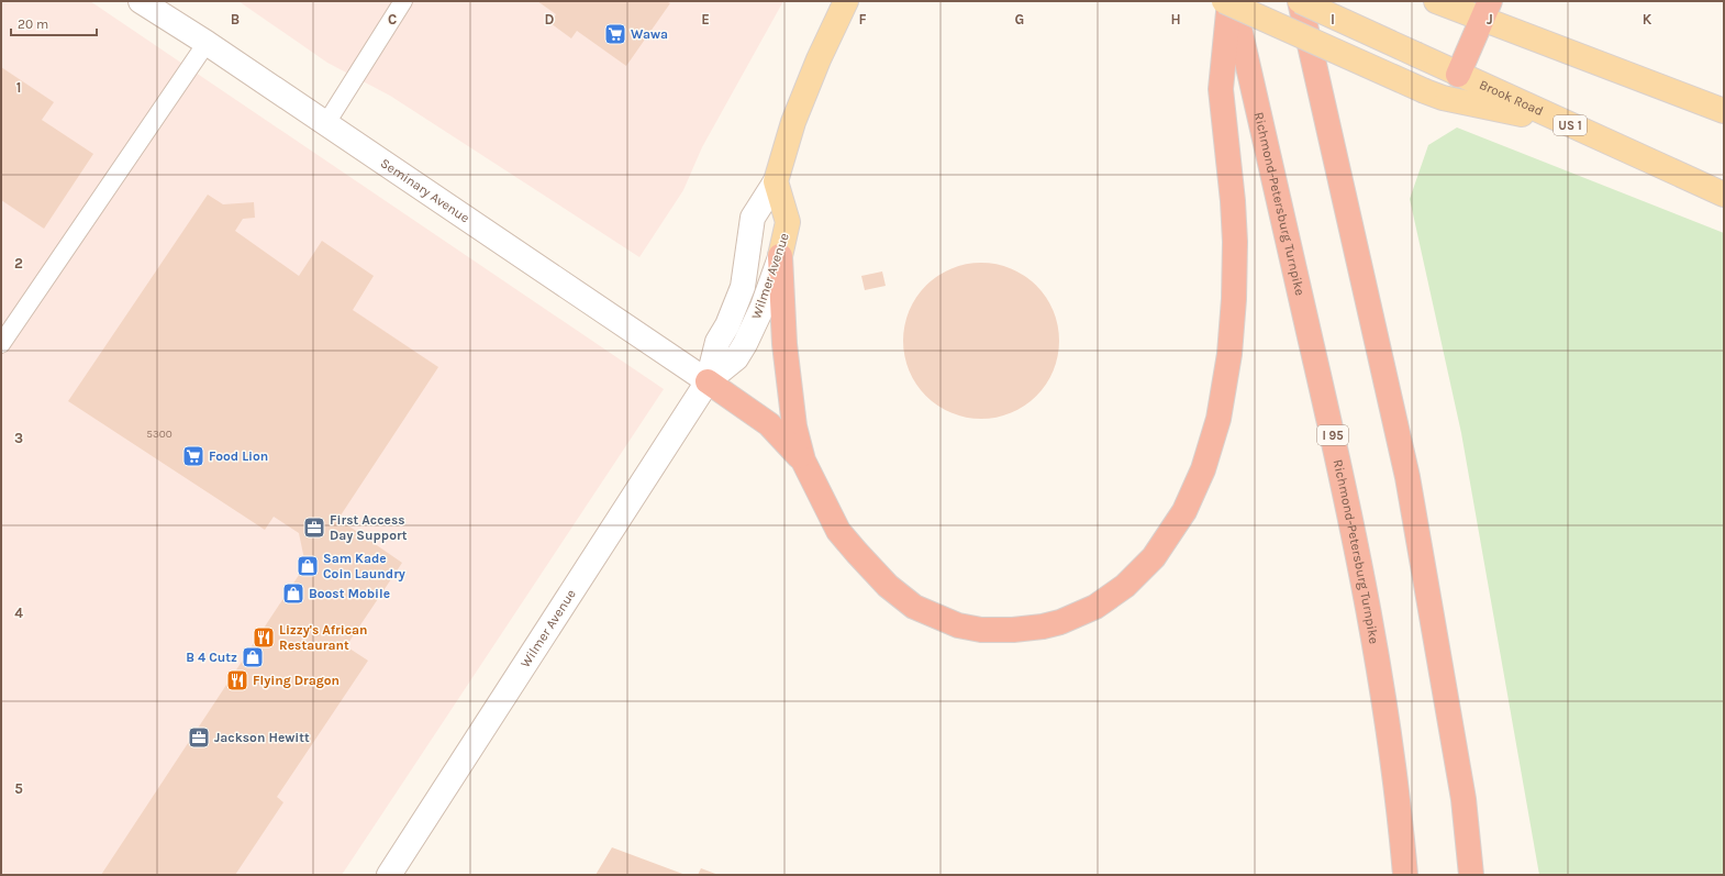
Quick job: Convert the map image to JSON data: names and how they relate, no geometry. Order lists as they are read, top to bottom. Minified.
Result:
{"streets":{"highway":["Richmond-Petersburg Turnpike","I 95"],"main road":["Brook Road","US 1","Wilmer Avenue"],"street":["Seminary Avenue"]},"crossings":[["Seminary Avenue","Wilmer Avenue"]],"places":{"supermarket":["Wawa","Food Lion"],"office":["First Access Day Support","Jackson Hewitt"],"shop":["Sam Kade Coin Laundry","Boost Mobile","B 4 Cutz"],"restaurant":["Lizzy's African Restaurant","Flying Dragon"]},"house_numbers":["5300"],"scale_bar":"20 m","grid":{"columns":["B","C","D","E","F","G","H","I","J","K"],"rows":["1","2","3","4","5"]}}
